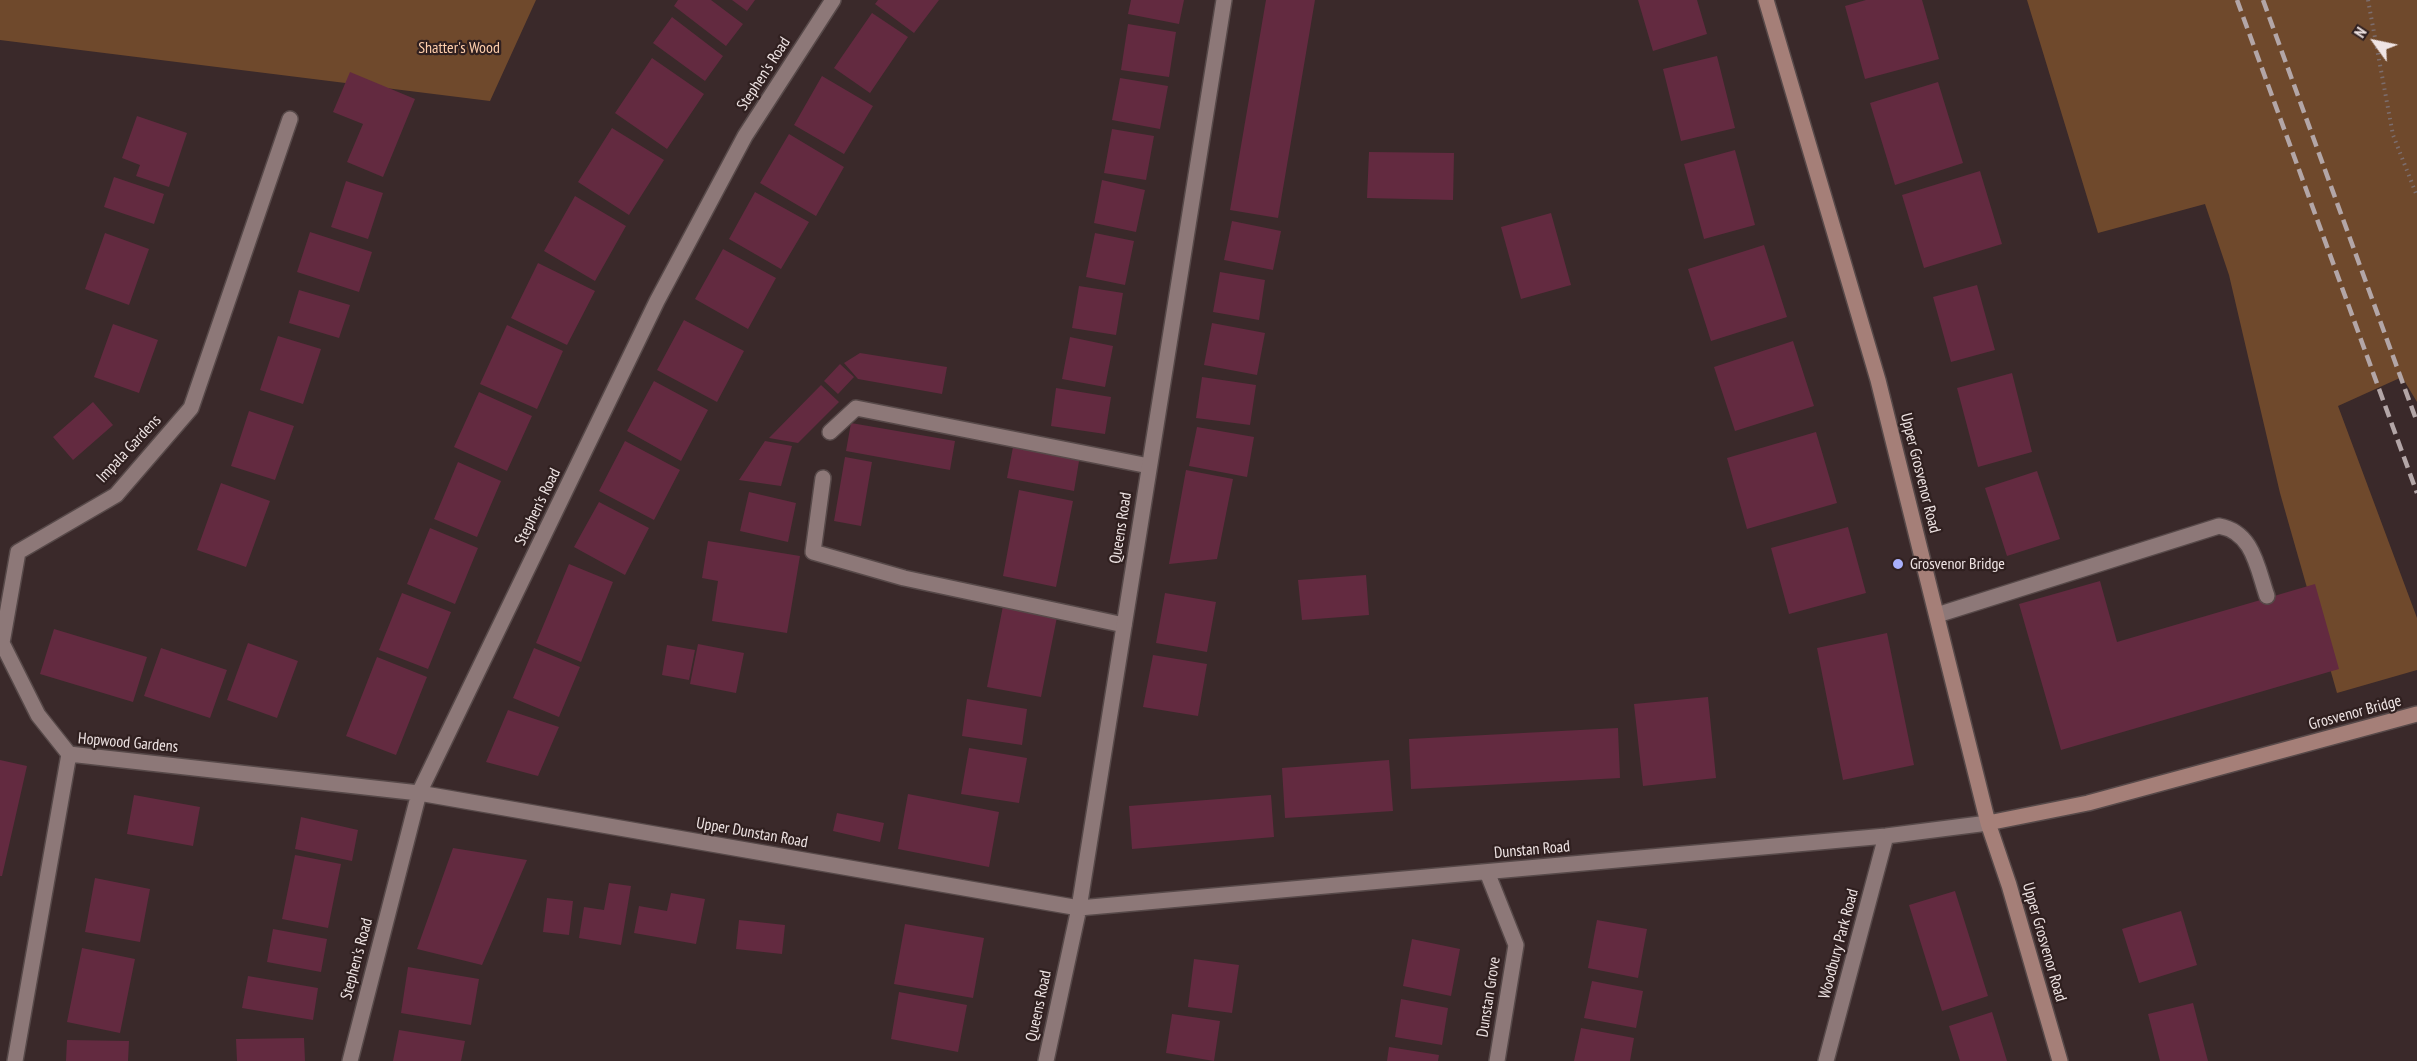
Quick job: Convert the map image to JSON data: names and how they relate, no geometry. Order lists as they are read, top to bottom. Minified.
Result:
{"streets":{"street":["Stephen's Road","Impala Gardens","Upper Grosvenor Road","Queens Road","Grosvenor Bridge","Hopwood Gardens","Upper Dunstan Road","Dunstan Road","Woodbury Park Road","Dunstan Grove"]},"crossings":[["Stephen's Road","Hopwood Gardens"],["Stephen's Road","Upper Dunstan Road"],["Impala Gardens","Hopwood Gardens"],["Upper Grosvenor Road","Grosvenor Bridge"],["Upper Grosvenor Road","Dunstan Road"],["Queens Road","Upper Dunstan Road"],["Queens Road","Dunstan Road"],["Grosvenor Bridge","Dunstan Road"],["Hopwood Gardens","Upper Dunstan Road"],["Upper Dunstan Road","Dunstan Road"],["Dunstan Road","Woodbury Park Road"],["Dunstan Road","Dunstan Grove"]],"parks":["Shatter's Wood"],"places":["Grosvenor Bridge"],"north":"top left"}
